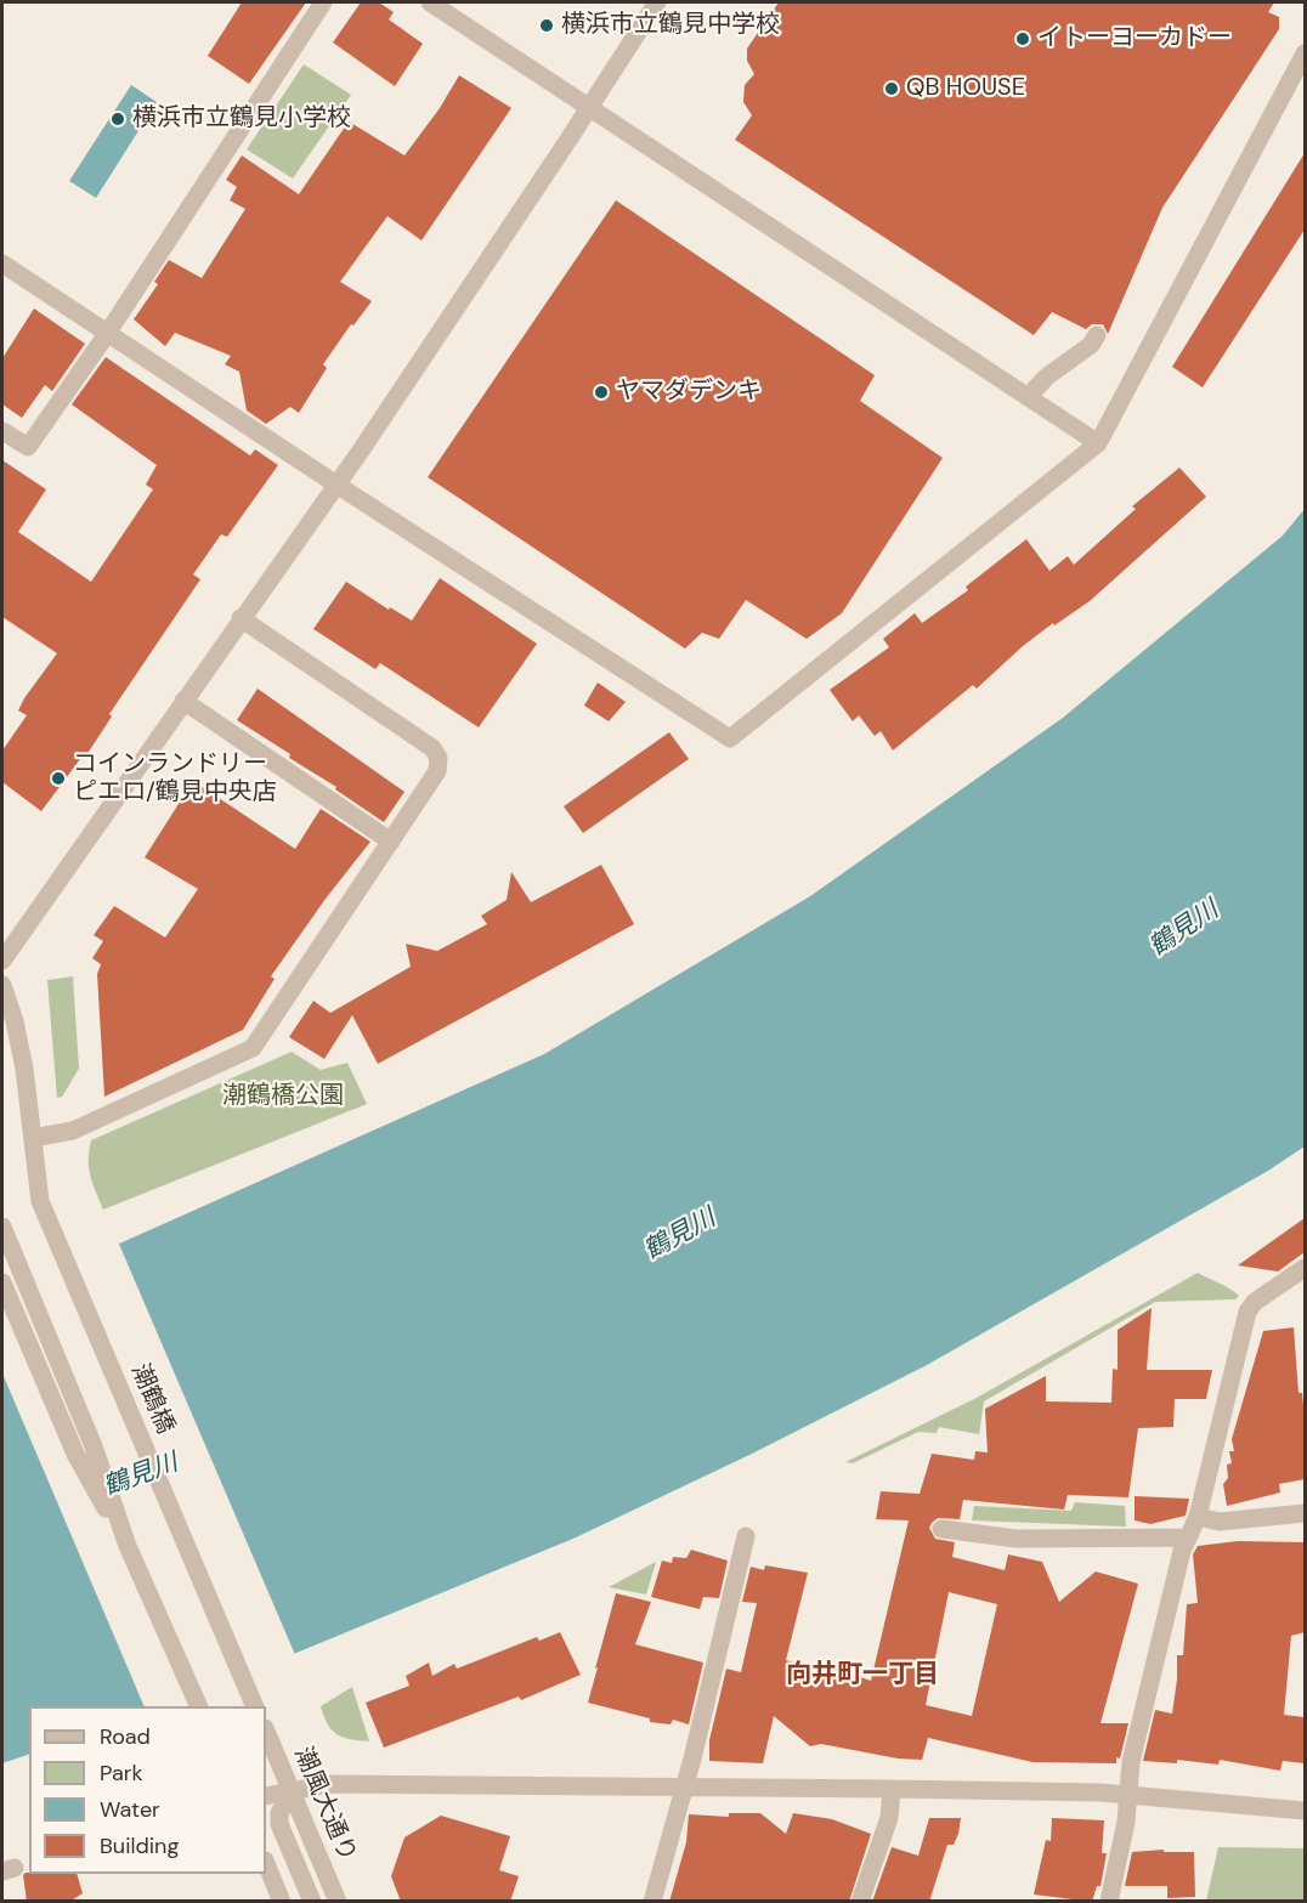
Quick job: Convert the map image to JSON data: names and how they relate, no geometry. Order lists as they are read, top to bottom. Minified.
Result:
{"streets":{"street":["潮鶴橋","潮風大通り"]},"districts":["向井町一丁目"],"water":["鶴見川"],"parks":["潮鶴橋公園"],"places":["横浜市立鶴見中学校","イトーヨーカドー","QB HOUSE","横浜市立鶴見小学校","ヤマダデンキ","コインランドリー ピエロ/鶴見中央店"],"legend":["Road","Park","Water","Building"]}
